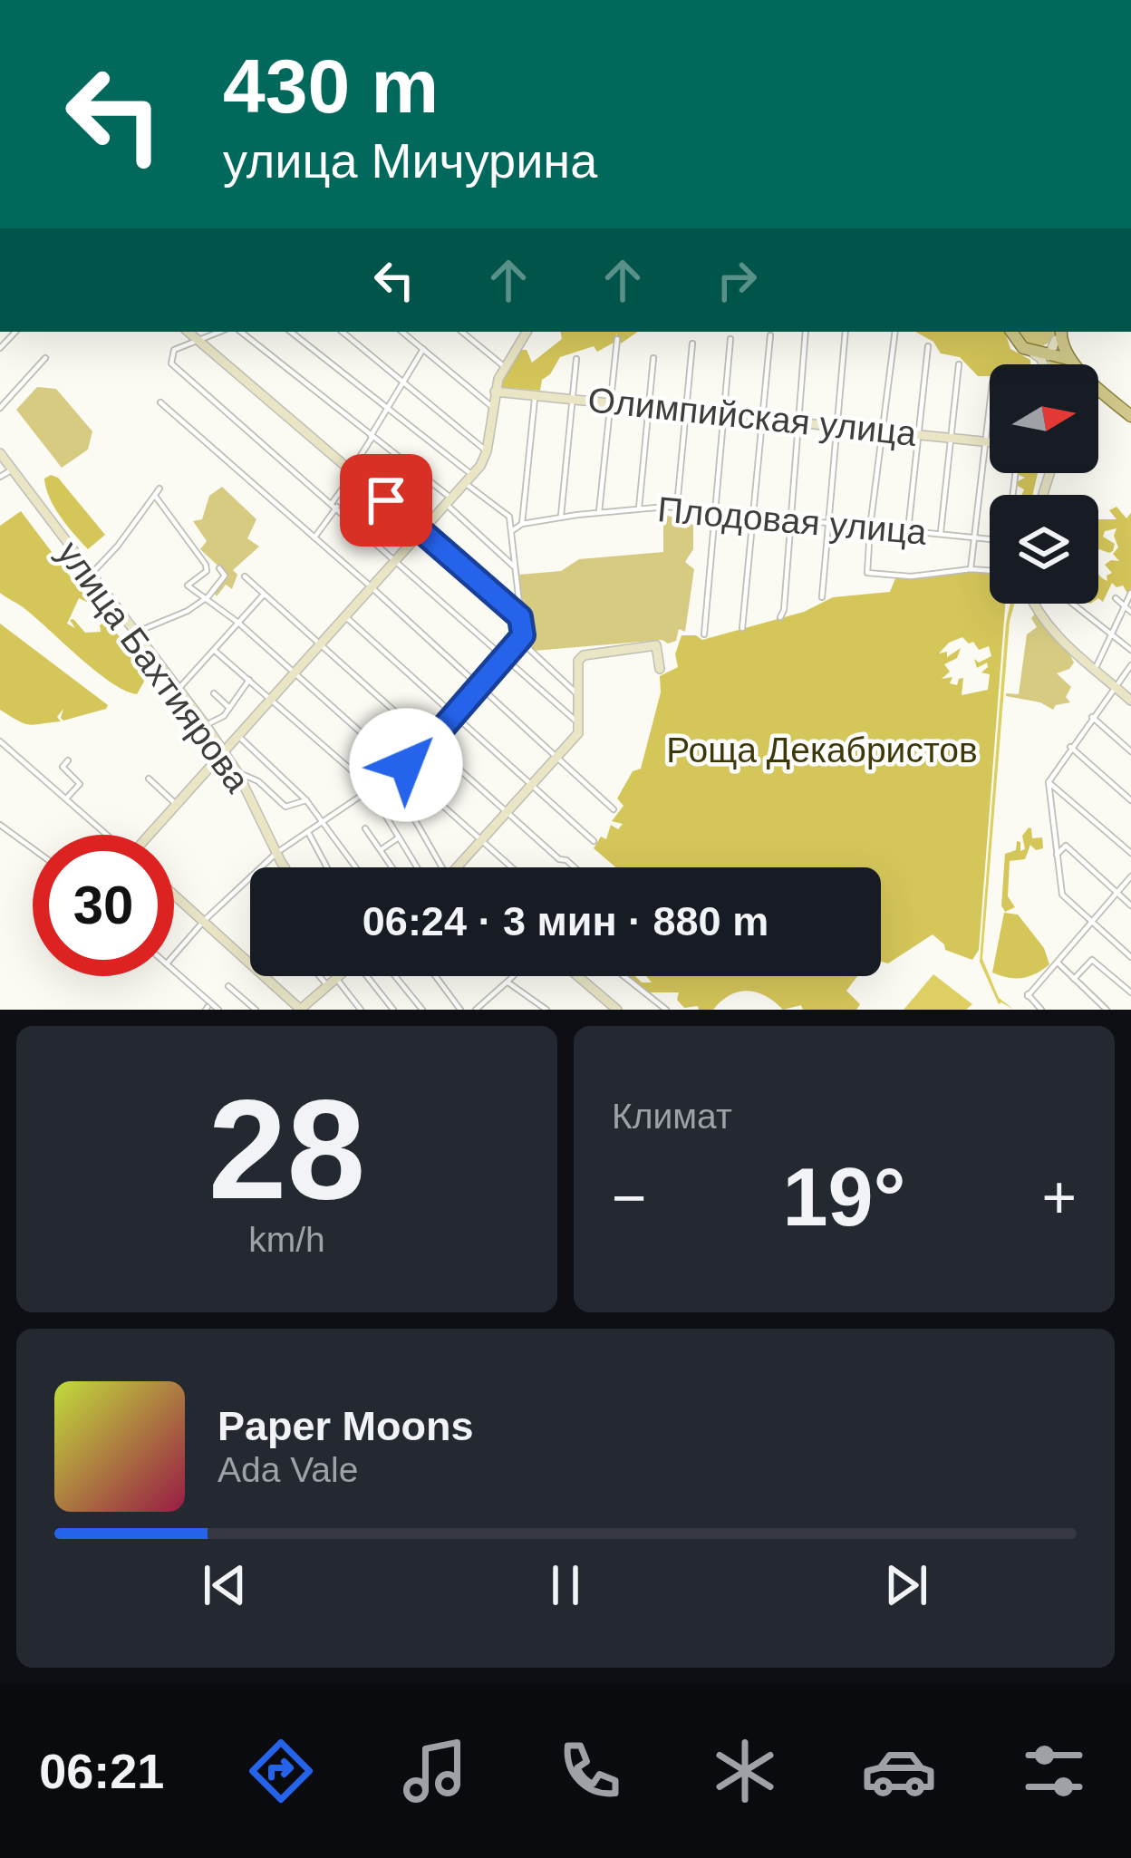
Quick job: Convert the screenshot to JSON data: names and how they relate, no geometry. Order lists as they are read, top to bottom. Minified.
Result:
{"streets":{"street":["Олимпийская улица","Плодовая улица","улица Бахтиярова"]},"parks":["Роща Декабристов"],"north":"right","page":{"turn":["430 m","улица Мичурина"],"limit":"30","trip":"06:24 · 3 мин · 880 m","tile":[["28","km/h"],"Климат"],"heat":["−","19°","+"],"song":["Paper Moons","Ada Vale"],"tabs":"06:21"}}
